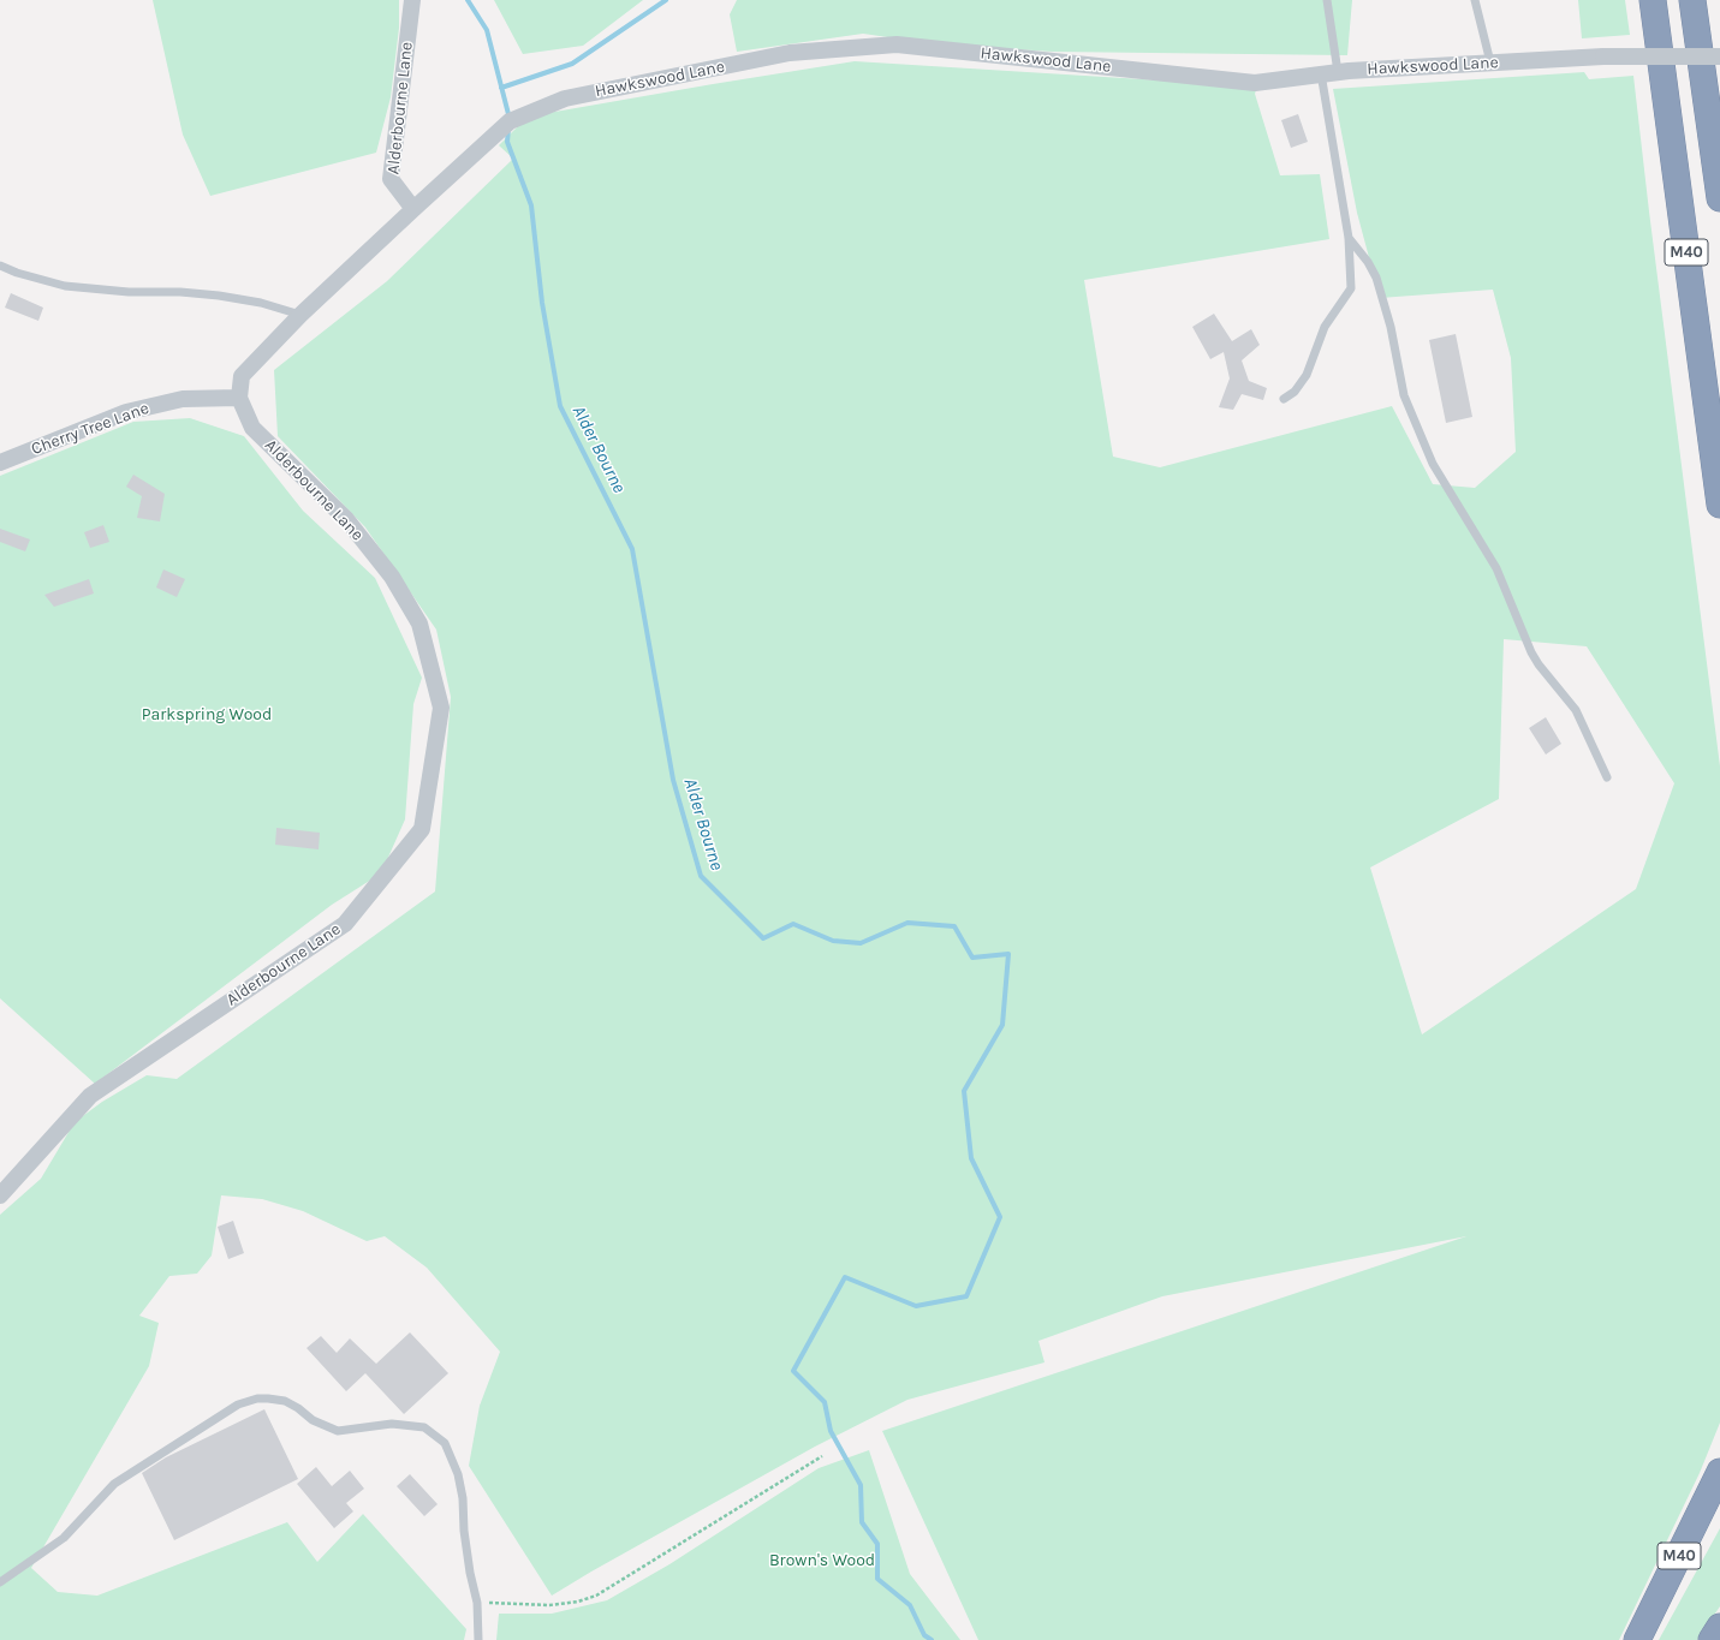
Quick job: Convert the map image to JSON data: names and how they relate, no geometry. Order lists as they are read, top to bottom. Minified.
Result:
{"streets":{"highway":["M40"],"street":["Hawkswood Lane","Alderbourne Lane","Cherry Tree Lane"]},"crossings":[["Hawkswood Lane","Alderbourne Lane"],["Alderbourne Lane","Cherry Tree Lane"]],"water":["Alder Bourne"],"parks":["Parkspring Wood","Brown's Wood"]}
